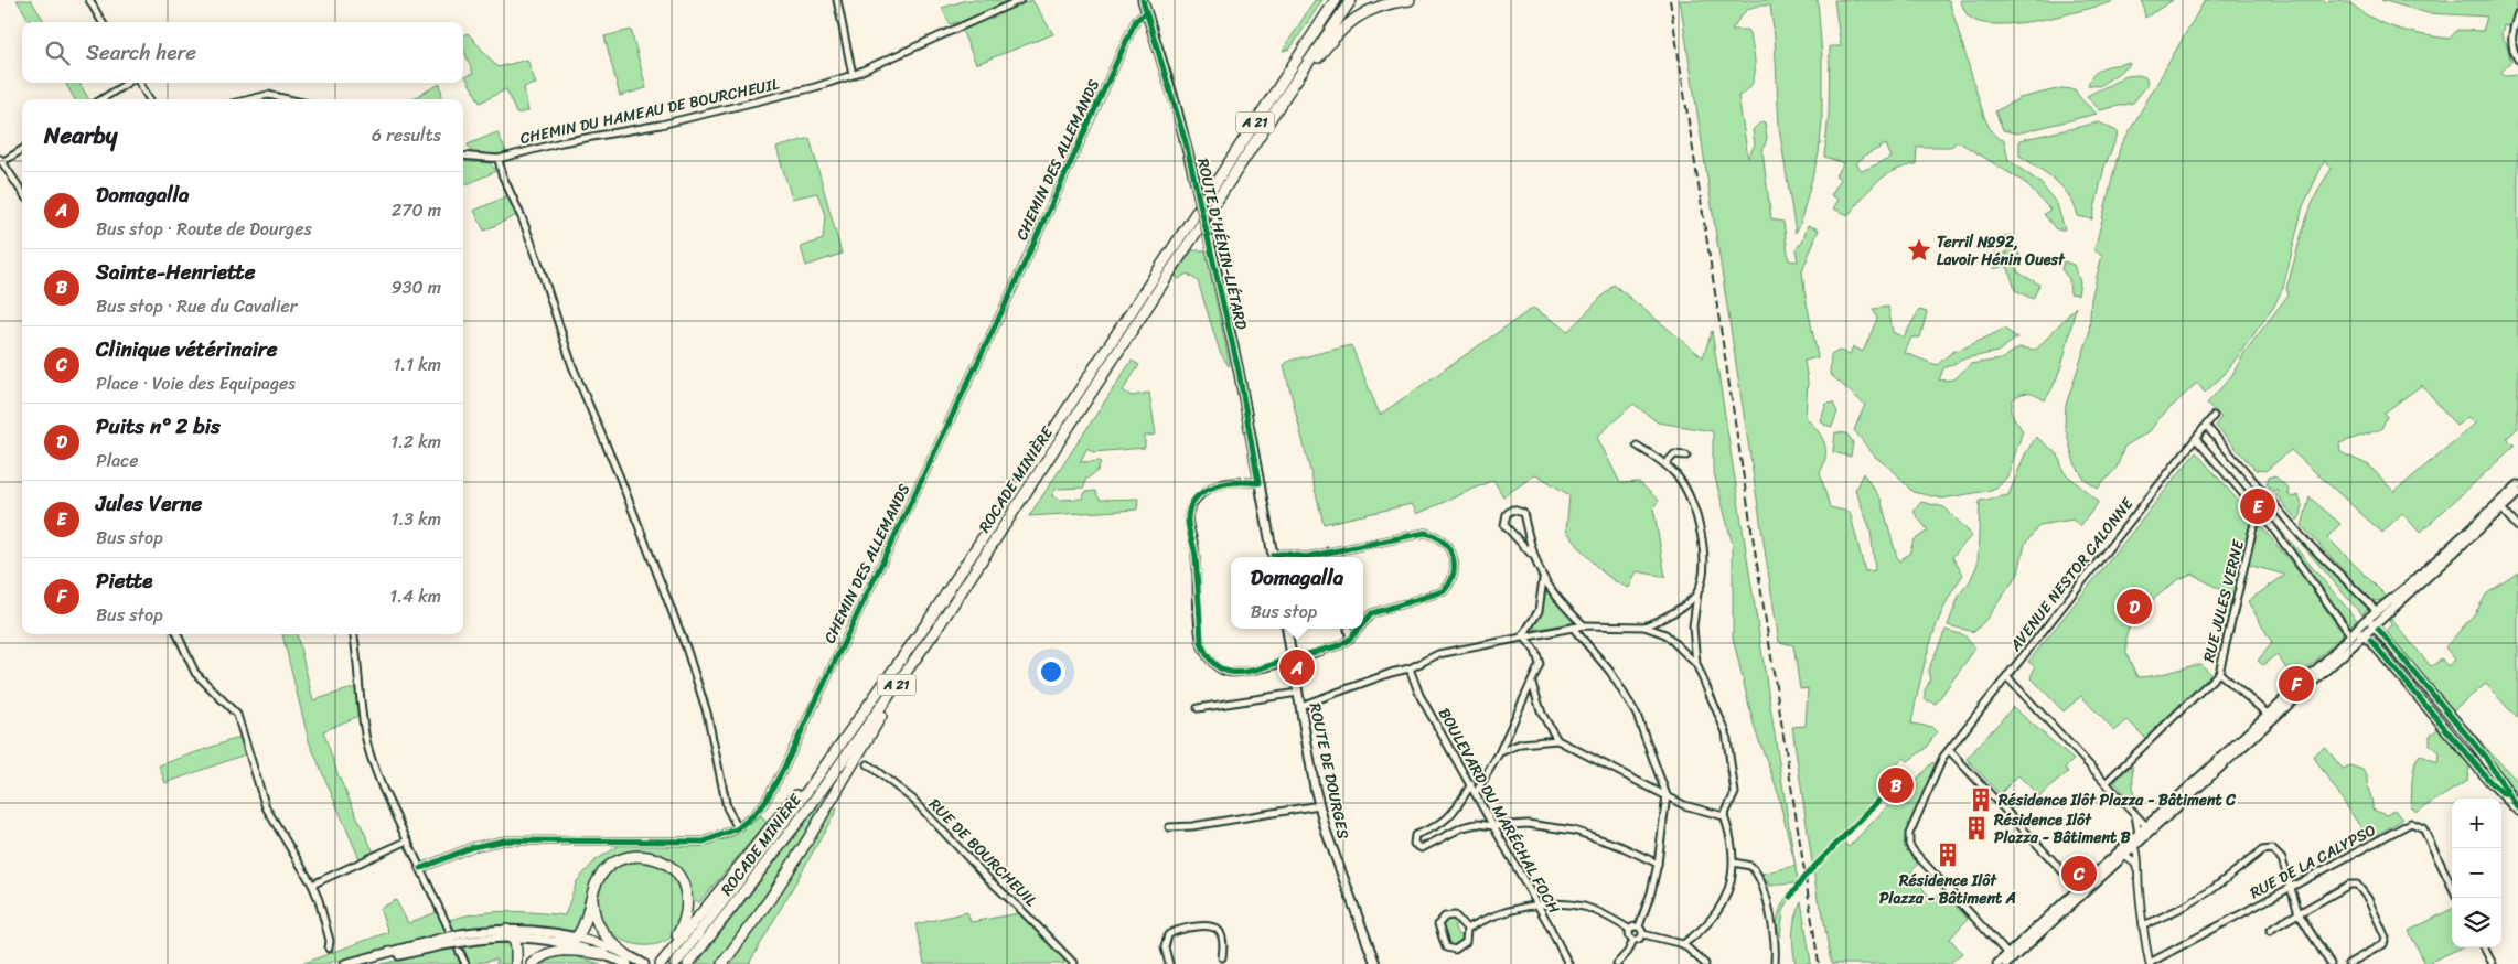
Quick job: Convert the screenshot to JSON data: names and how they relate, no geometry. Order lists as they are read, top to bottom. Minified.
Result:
{"streets":{"highway":["A 21","ROCADE MINIÈRE"],"main road":["ROUTE D'HÉNIN-LIÉTARD","ROUTE DE DOURGES"],"street":["CHEMIN DU HAMEAU DE BOURCHEUIL","CHEMIN DES ALLEMANDS","AVENUE NESTOR CALONNE","RUE JULES VERNE","BOULEVARD DU MARÉCHAL FOCH","RUE DE BOURCHEUIL","RUE DE LA CALYPSO"]},"crossings":[["CHEMIN DES ALLEMANDS","ROUTE D'HÉNIN-LIÉTARD"]],"places":{"place":["Terril №92, Lavoir Hénin Ouest"],"building":["Résidence Ilôt Plazza - Bâtiment C","Résidence Ilôt Plazza - Bâtiment B","Résidence Ilôt Plazza - Bâtiment A"]},"page":{"search":"Search here","heading":["Nearby","6 results"],"list":[{"mark":"A","name":"Domagalla","note":"Bus stop · Route de Dourges","value":"270 m"},{"mark":"B","name":"Sainte-Henriette","note":"Bus stop · Rue du Cavalier","value":"930 m"},{"mark":"C","name":"Clinique vétérinaire","note":"Place · Voie des Equipages","value":"1.1 km"},{"mark":"D","name":"Puits n° 2 bis","note":"Place","value":"1.2 km"},{"mark":"E","name":"Jules Verne","note":"Bus stop","value":"1.3 km"},{"mark":"F","name":"Piette","note":"Bus stop","value":"1.4 km"}],"pins":["E","D","A","F","B","C"],"popup":["Domagalla","Bus stop"],"map_buttons":["+","−"]}}
